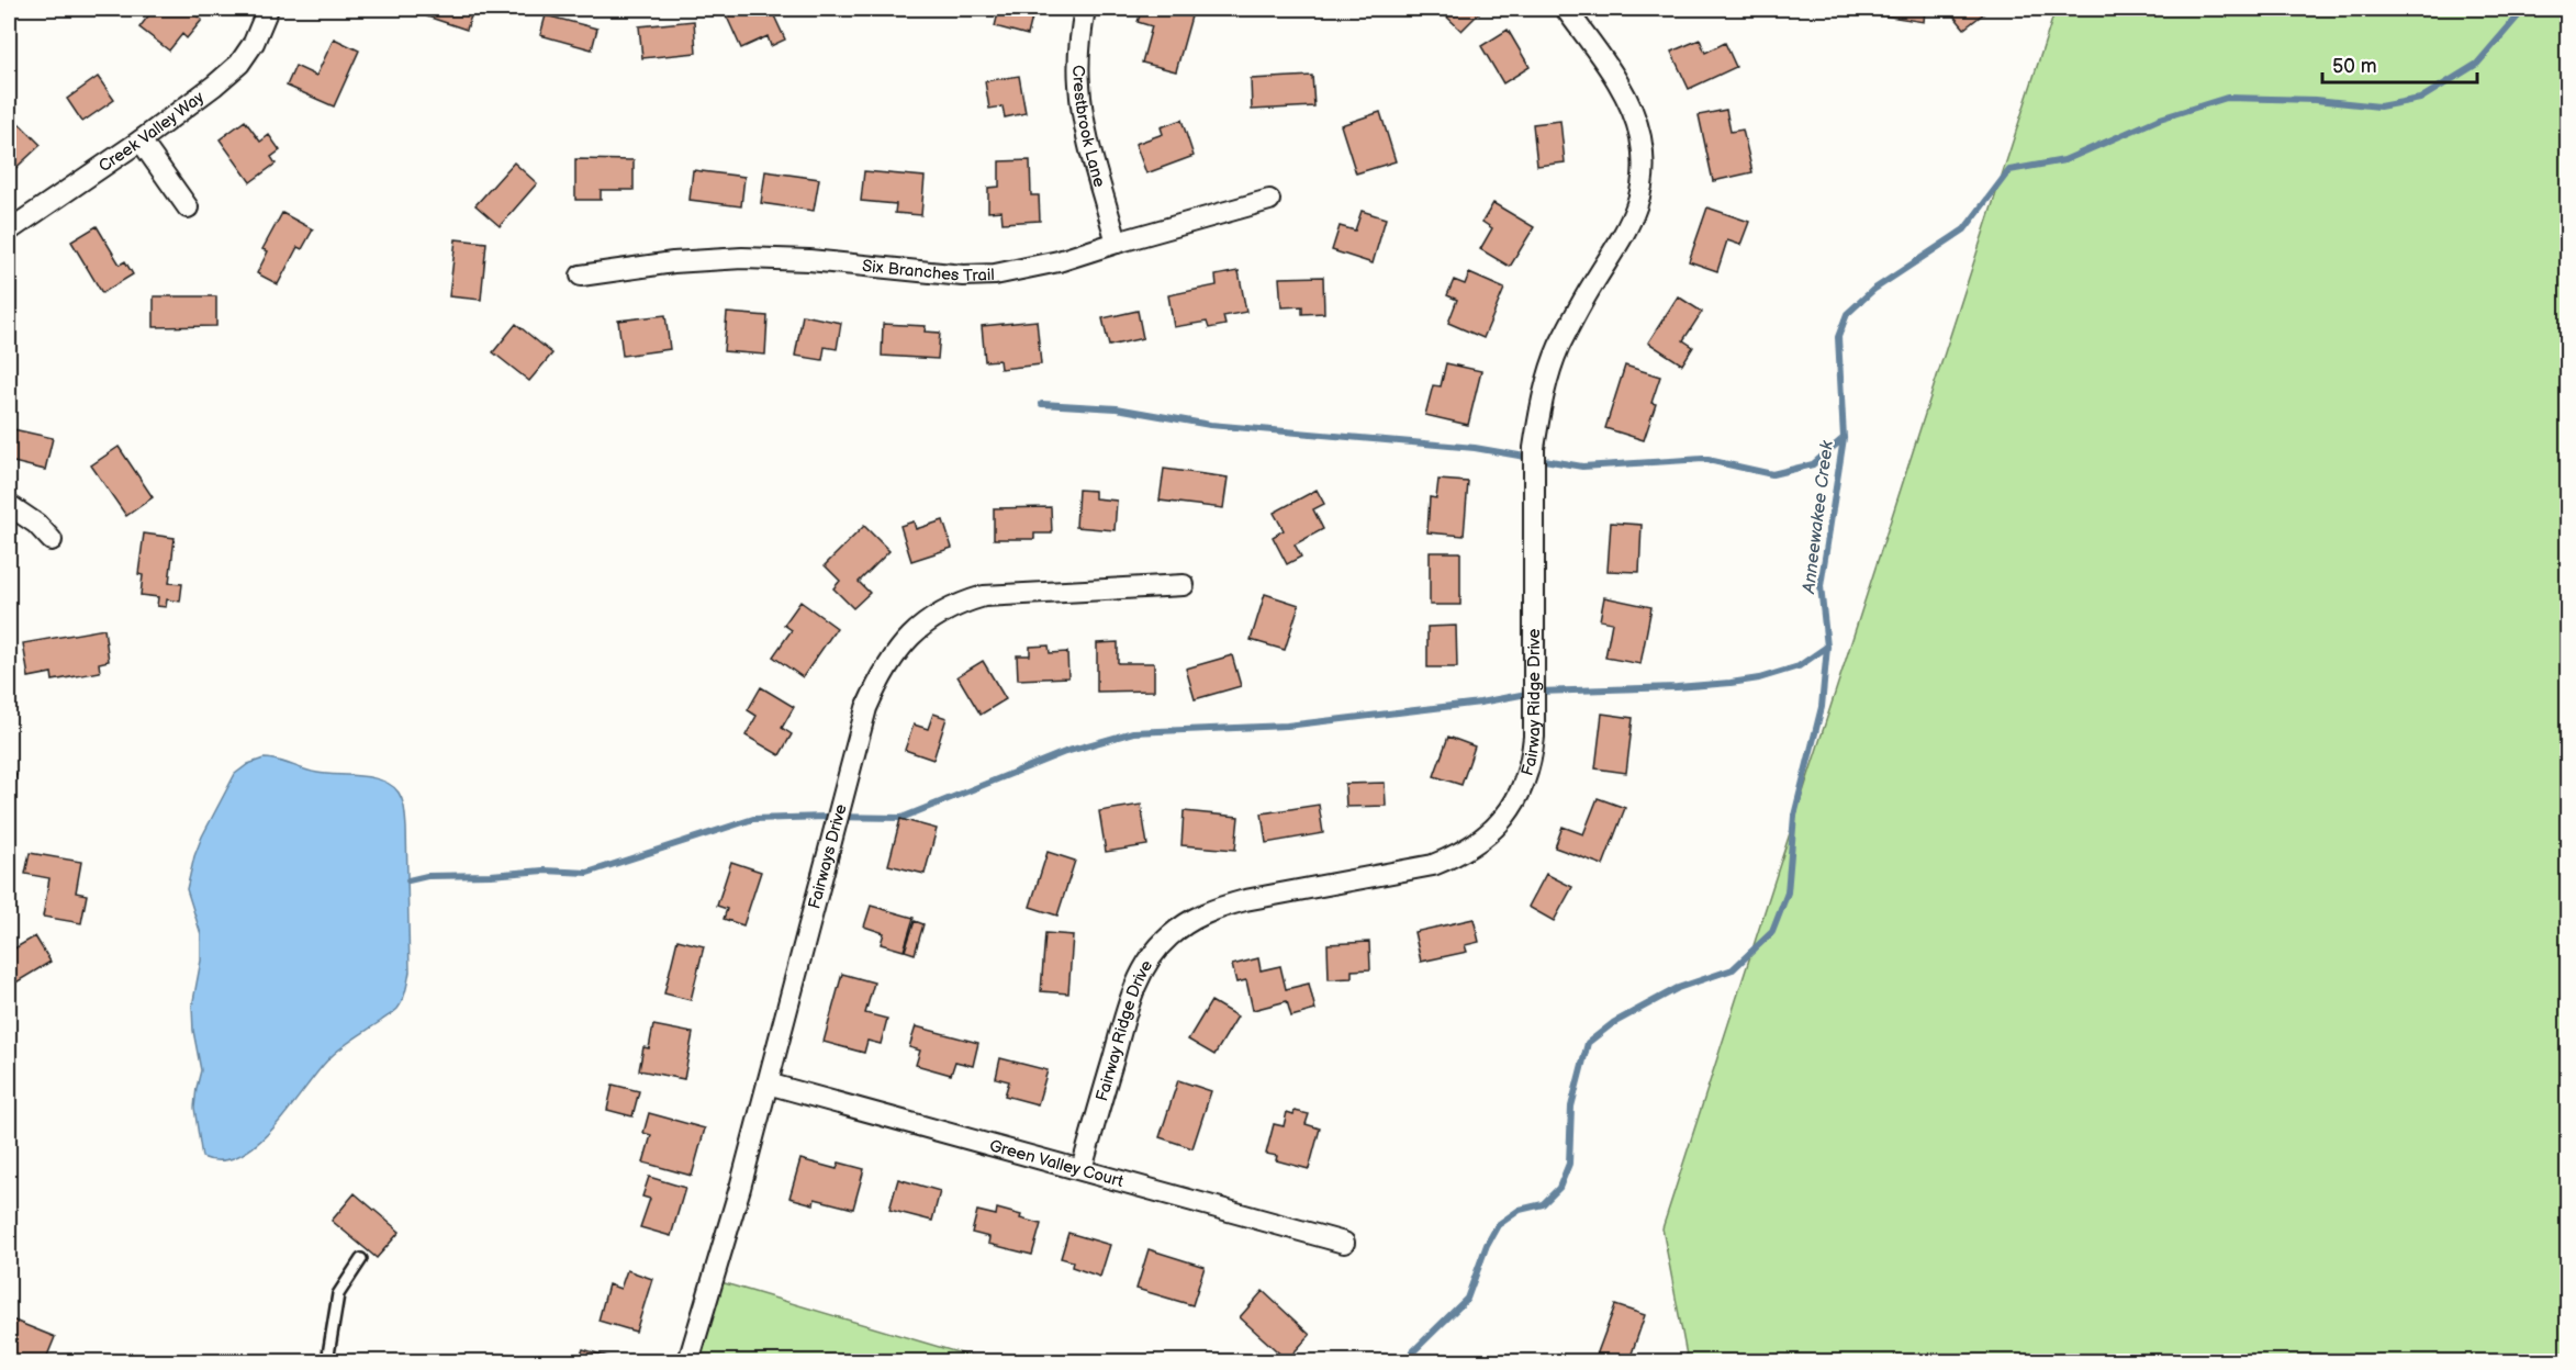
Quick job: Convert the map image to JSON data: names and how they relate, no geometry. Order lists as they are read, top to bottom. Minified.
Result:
{"streets":{"street":["Crestbrook Lane","Creek Valley Way","Six Branches Trail","Fairway Ridge Drive","Fairways Drive","Green Valley Court"]},"crossings":[["Crestbrook Lane","Six Branches Trail"],["Fairway Ridge Drive","Green Valley Court"],["Fairways Drive","Green Valley Court"]],"water":["Anneewakee Creek"],"scale_bar":"50 m"}
